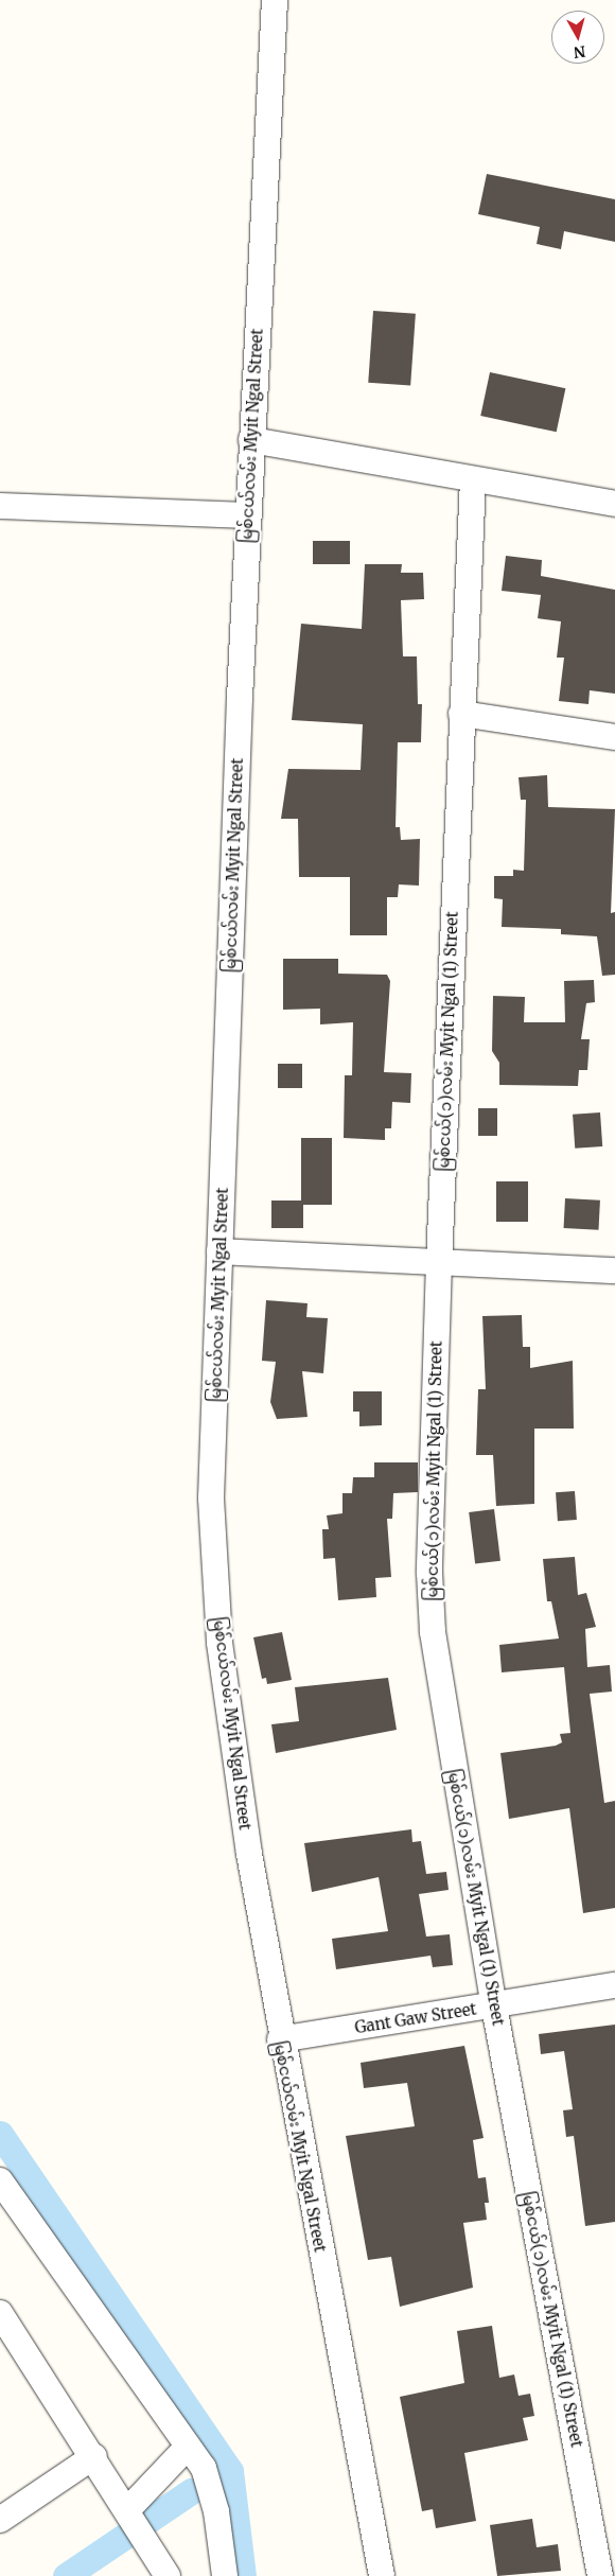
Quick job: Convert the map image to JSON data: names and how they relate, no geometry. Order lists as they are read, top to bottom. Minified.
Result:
{"streets":{"street":["မြစ်ငယ်လမ်း Myit Ngal Street","မြစ်ငယ်(၁)လမ်း Myit Ngal (1) Street","Gant Gaw Street"]},"crossings":[["မြစ်ငယ်လမ်း Myit Ngal Street","Gant Gaw Street"],["မြစ်ငယ်(၁)လမ်း Myit Ngal (1) Street","Gant Gaw Street"]],"north":"bottom"}
